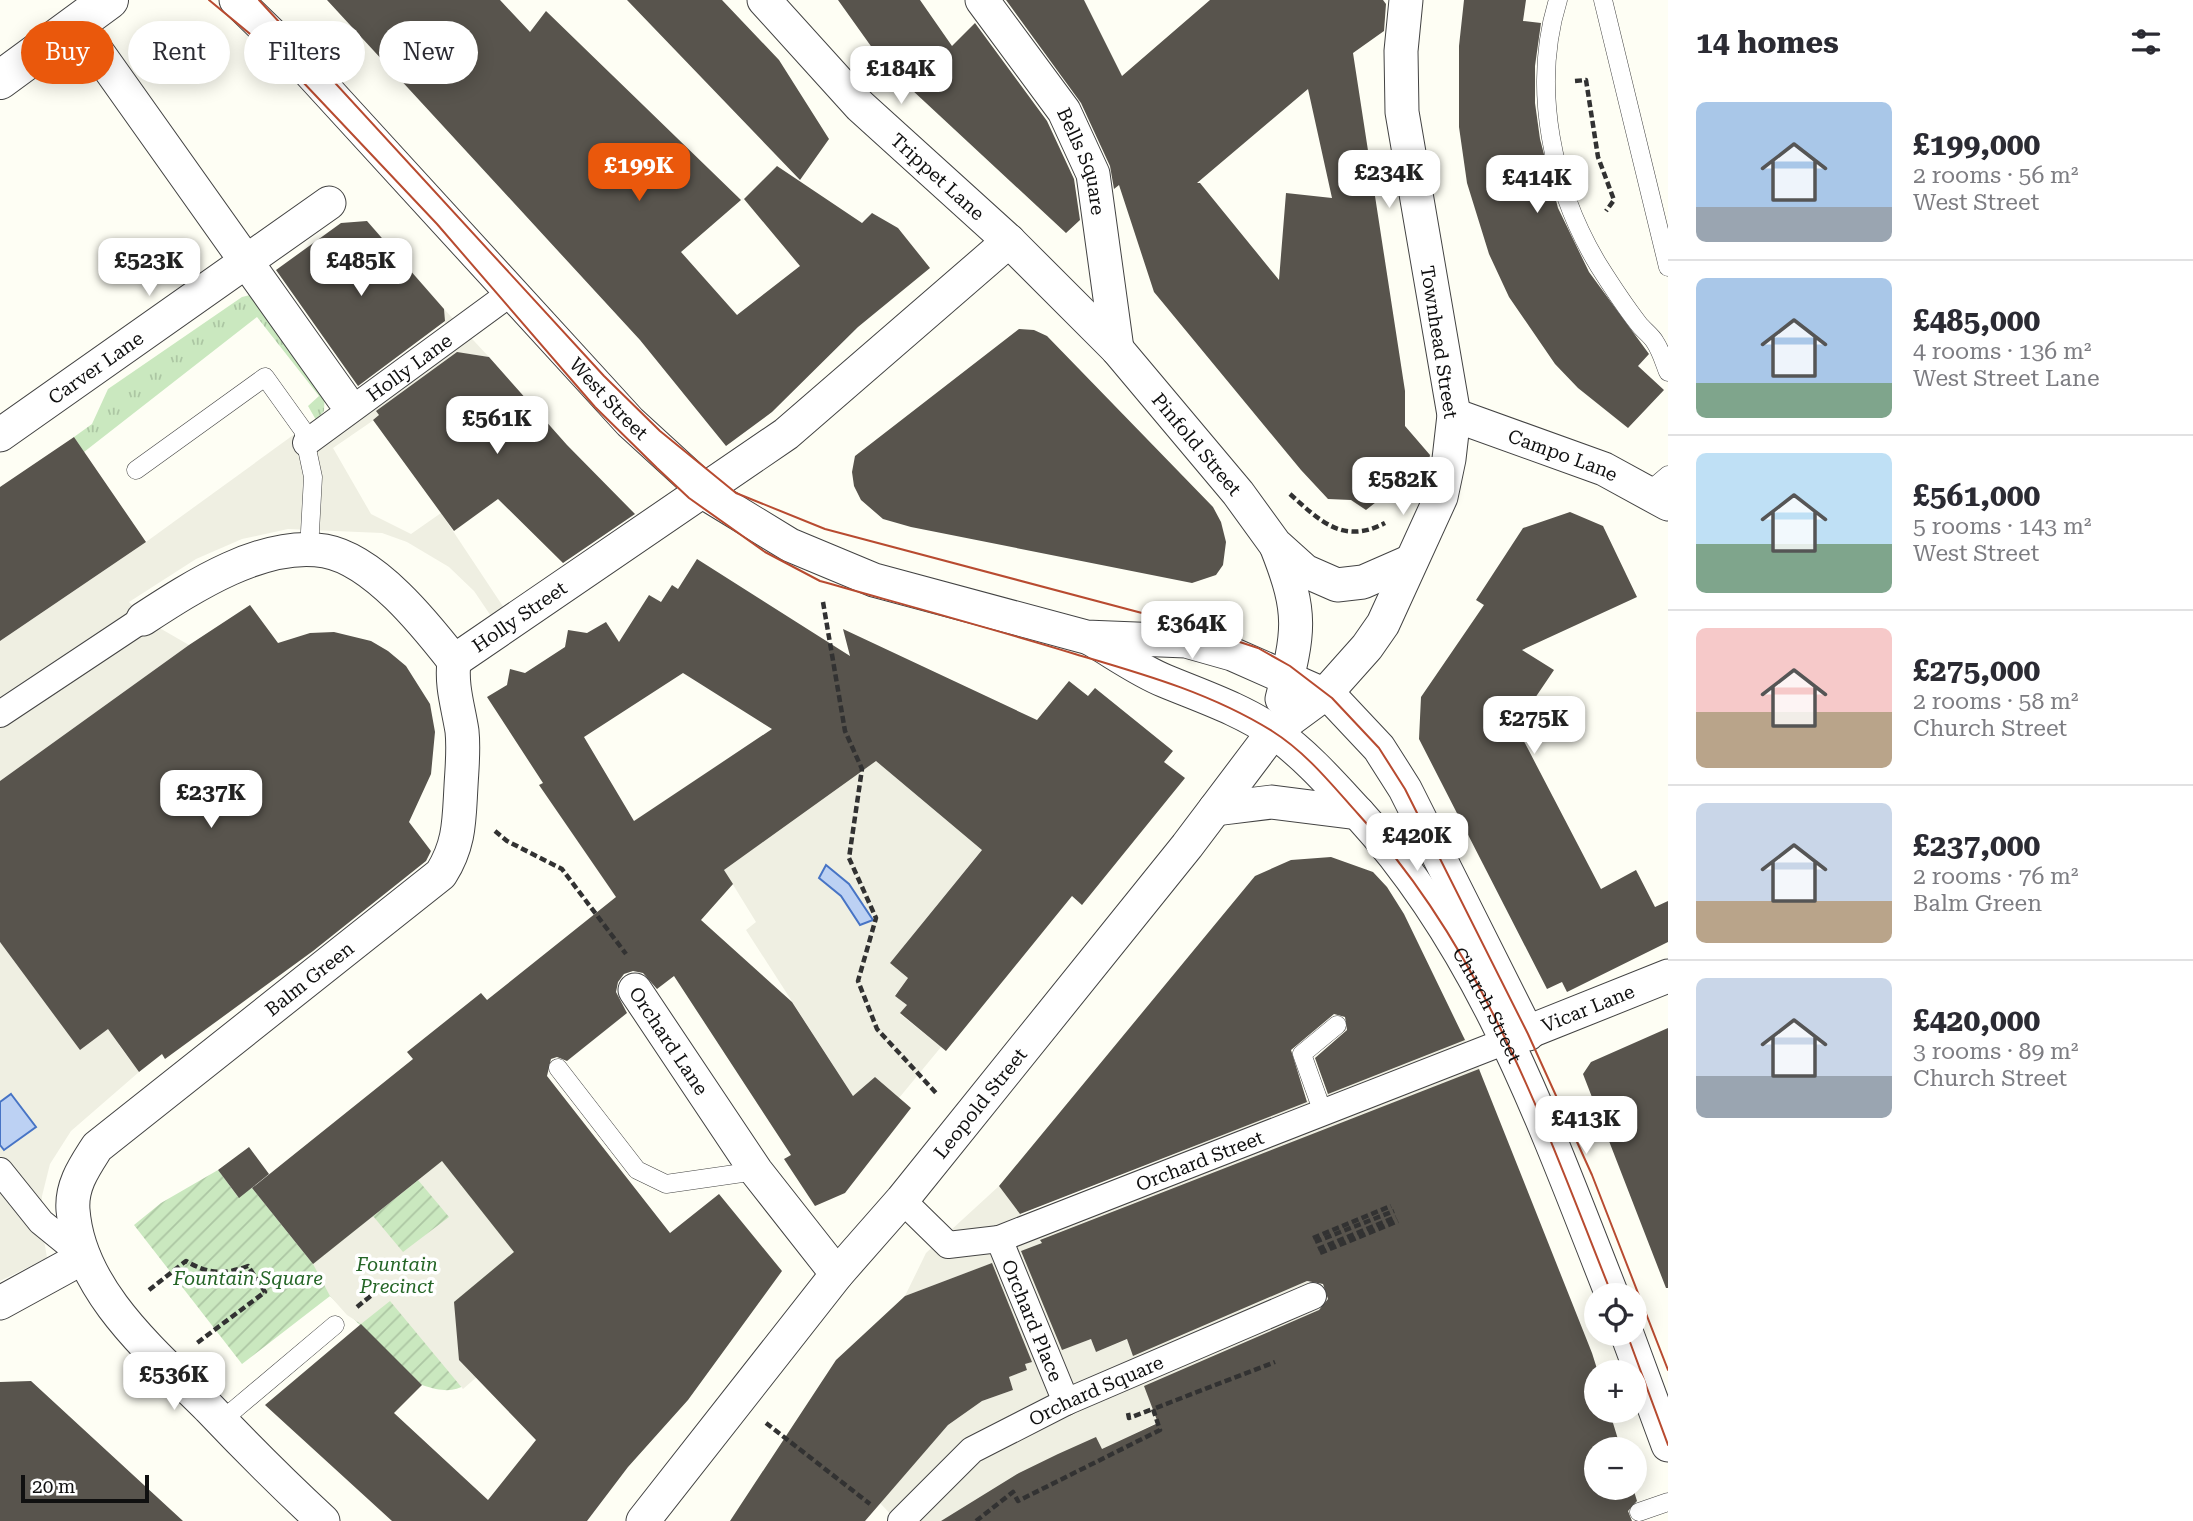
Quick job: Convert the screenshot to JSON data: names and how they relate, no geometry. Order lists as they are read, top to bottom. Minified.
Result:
{"streets":{"street":["Bells Square","Trippet Lane","Townhead Street","Holly Lane","Carver Lane","West Street","Pinfold Street","Campo Lane","Holly Street","Balm Green","Church Street","Vicar Lane","Orchard Lane","Leopold Street","Orchard Street","Orchard Place","Orchard Square"]},"crossings":[["Bells Square","Trippet Lane"],["Bells Square","Pinfold Street"],["Trippet Lane","Pinfold Street"],["Trippet Lane","Holly Street"],["Townhead Street","West Street"],["Townhead Street","Pinfold Street"],["Townhead Street","Campo Lane"],["Townhead Street","Church Street"],["Townhead Street","Leopold Street"],["Holly Lane","West Street"],["West Street","Pinfold Street"],["West Street","Holly Street"],["West Street","Church Street"],["West Street","Leopold Street"],["Pinfold Street","Church Street"],["Pinfold Street","Leopold Street"],["Holly Street","Balm Green"],["Balm Green","Orchard Lane"],["Church Street","Vicar Lane"],["Church Street","Leopold Street"],["Church Street","Orchard Street"],["Vicar Lane","Orchard Street"],["Orchard Lane","Leopold Street"],["Leopold Street","Orchard Street"],["Orchard Street","Orchard Place"],["Orchard Place","Orchard Square"]],"parks":["Fountain Precinct","Fountain Square"],"scale_bar":"20 m","page":{"heading":"14 homes","chip":["Buy","Rent","Filters","New"],"price":["£184K","£199K","£234K","£414K","£523K","£485K","£561K","£582K","£364K","£275K","£237K","£420K","£413K","£536K"],"list":[{"name":"£199,000","note":"2 rooms · 56 m² · West Street"},{"name":"£485,000","note":"4 rooms · 136 m² · West Street Lane"},{"name":"£561,000","note":"5 rooms · 143 m² · West Street"},{"name":"£275,000","note":"2 rooms · 58 m² · Church Street"},{"name":"£237,000","note":"2 rooms · 76 m² · Balm Green"},{"name":"£420,000","note":"3 rooms · 89 m² · Church Street"}],"map_buttons":["+","−"],"scale":"20 m"}}
